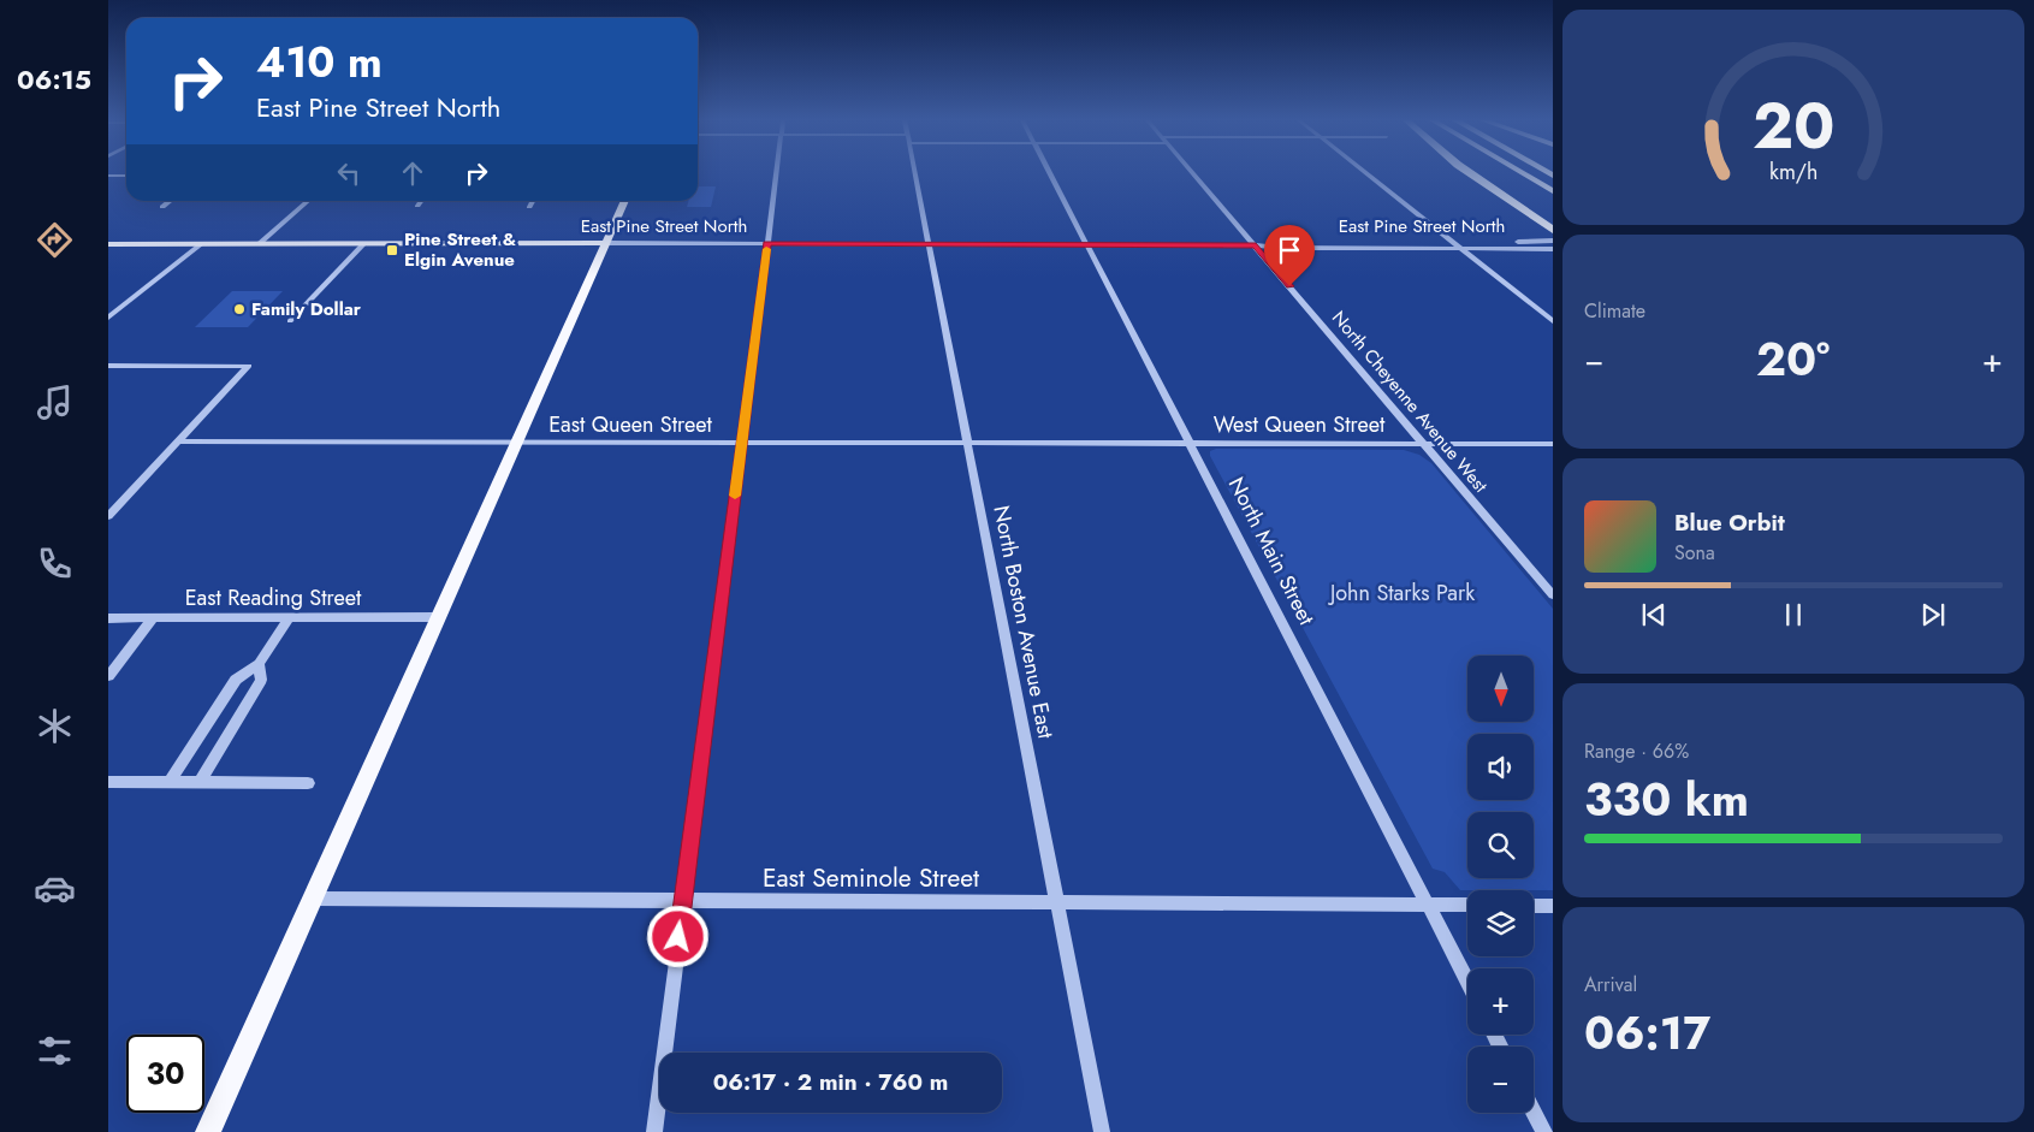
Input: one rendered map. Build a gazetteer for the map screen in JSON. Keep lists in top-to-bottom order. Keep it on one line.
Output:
{"streets":{"main road":["East Pine Street North"],"street":["North Cheyenne Avenue West","East Queen Street","West Queen Street","North Main Street","East Reading Street","North Boston Avenue East","East Seminole Street"]},"crossings":[["East Pine Street North","North Cheyenne Avenue West"],["East Pine Street North","North Main Street"],["East Pine Street North","North Boston Avenue East"],["North Cheyenne Avenue West","West Queen Street"],["East Queen Street","West Queen Street"],["East Queen Street","North Main Street"],["East Queen Street","North Boston Avenue East"],["West Queen Street","North Main Street"],["North Main Street","East Seminole Street"],["North Boston Avenue East","East Seminole Street"]],"parks":["John Starks Park"],"places":{"transit":["Pine Street & Elgin Avenue"],"other":["Family Dollar"]},"north":"bottom","page":{"tabs":"06:15","turn":["410 m","East Pine Street North"],"tile":["Climate",["Range · 66%","330 km"],["Arrival","06:17"]],"heat":["−","20°","+"],"song":["Blue Orbit","Sona"],"map_buttons":["+","−"],"limit":"30","trip":"06:17 · 2 min · 760 m","gauge":["20","km/h"]}}
